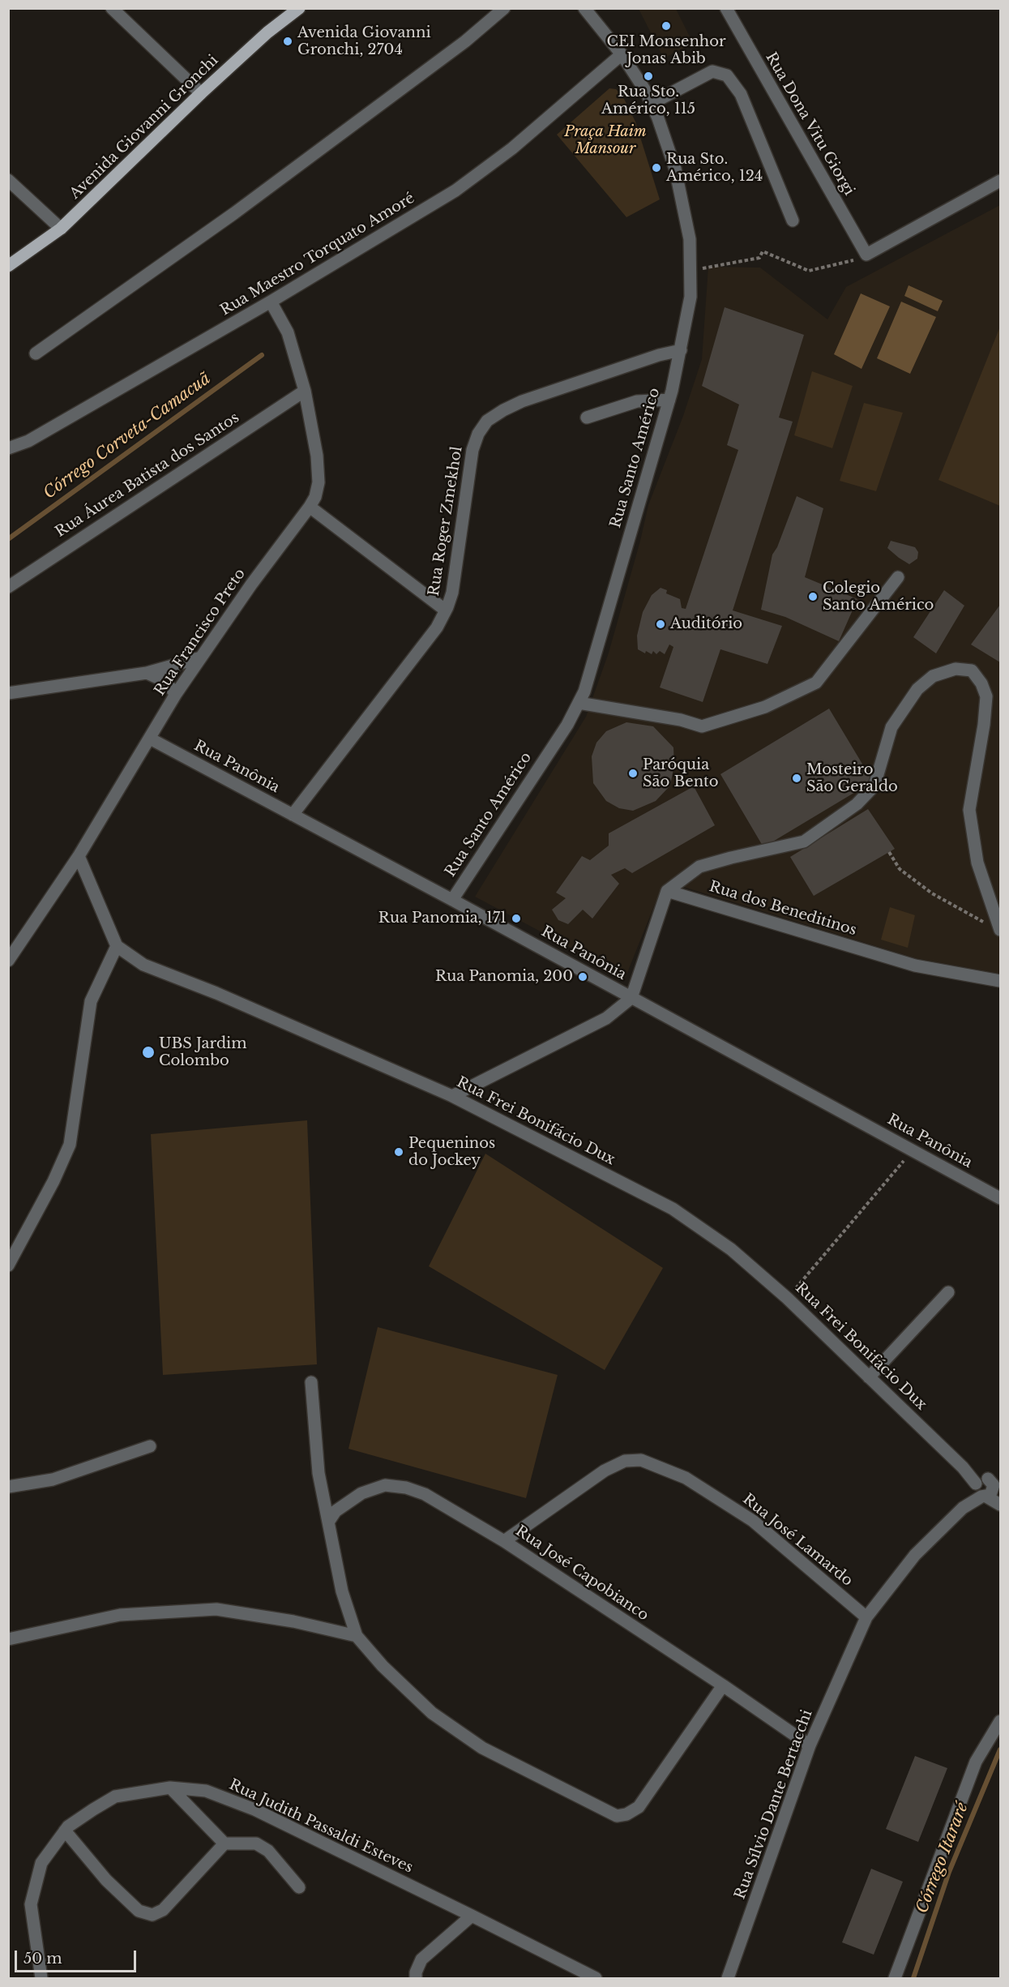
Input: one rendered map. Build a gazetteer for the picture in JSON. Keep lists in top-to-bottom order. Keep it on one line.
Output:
{"streets":{"main road":["Avenida Giovanni Gronchi"],"street":["Rua Dona Vitu Giorgi","Rua Maestro Torquato Amoré","Rua Santo Américo","Rua Áurea Batista dos Santos","Rua Roger Zmekhol","Rua Francisco Preto","Rua Panônia","Rua dos Beneditinos","Rua Frei Bonifácio Dux","Rua José Lamardo","Rua José Capobianco","Rua Sílvio Dante Bertacchi","Rua Judith Passaldi Esteves"]},"crossings":[["Rua Maestro Torquato Amoré","Rua Santo Américo"],["Rua Maestro Torquato Amoré","Rua Francisco Preto"],["Rua Santo Américo","Rua Roger Zmekhol"],["Rua Santo Américo","Rua Panônia"],["Rua Áurea Batista dos Santos","Rua Francisco Preto"],["Rua Roger Zmekhol","Rua Panônia"],["Rua Francisco Preto","Rua Panônia"],["Rua Frei Bonifácio Dux","Rua Sílvio Dante Bertacchi"],["Rua José Lamardo","Rua José Capobianco"],["Rua José Lamardo","Rua Sílvio Dante Bertacchi"],["Rua José Capobianco","Rua Sílvio Dante Bertacchi"]],"water":["Córrego Corveta-Camacuã","Córrego Itararé"],"parks":["Praça Haim Mansour"],"places":["CEI Monsenhor Jonas Abib","Avenida Giovanni Gronchi, 2704","Rua Sto. Américo, 115","Rua Sto. Américo, 124","Colegio Santo Américo","Auditório","Paróquia São Bento","Mosteiro São Geraldo","Rua Panomia, 171","Rua Panomia, 200","UBS Jardim Colombo","Pequeninos do Jockey"],"scale_bar":"50 m"}
